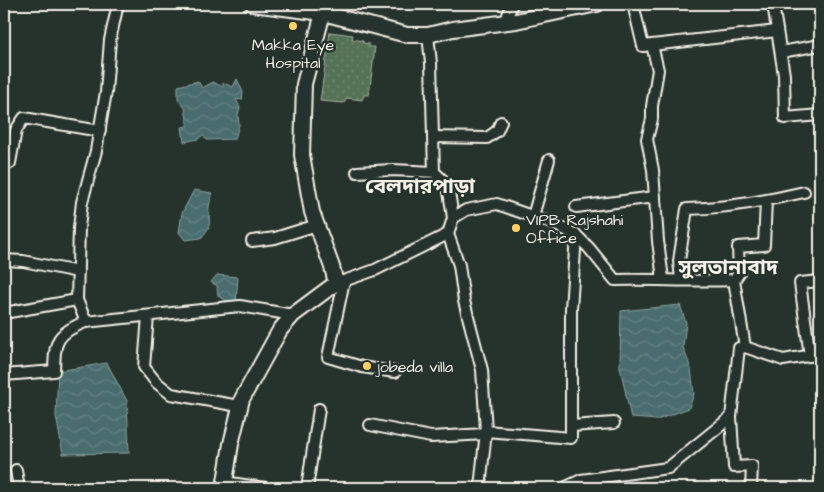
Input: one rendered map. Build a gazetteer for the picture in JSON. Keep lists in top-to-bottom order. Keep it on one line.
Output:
{"districts":["বেলদারপাড়া","সুলতানাবাদ"],"places":["Makka Eye Hospital","VIPB Rajshahi Office","jobeda villa"]}
